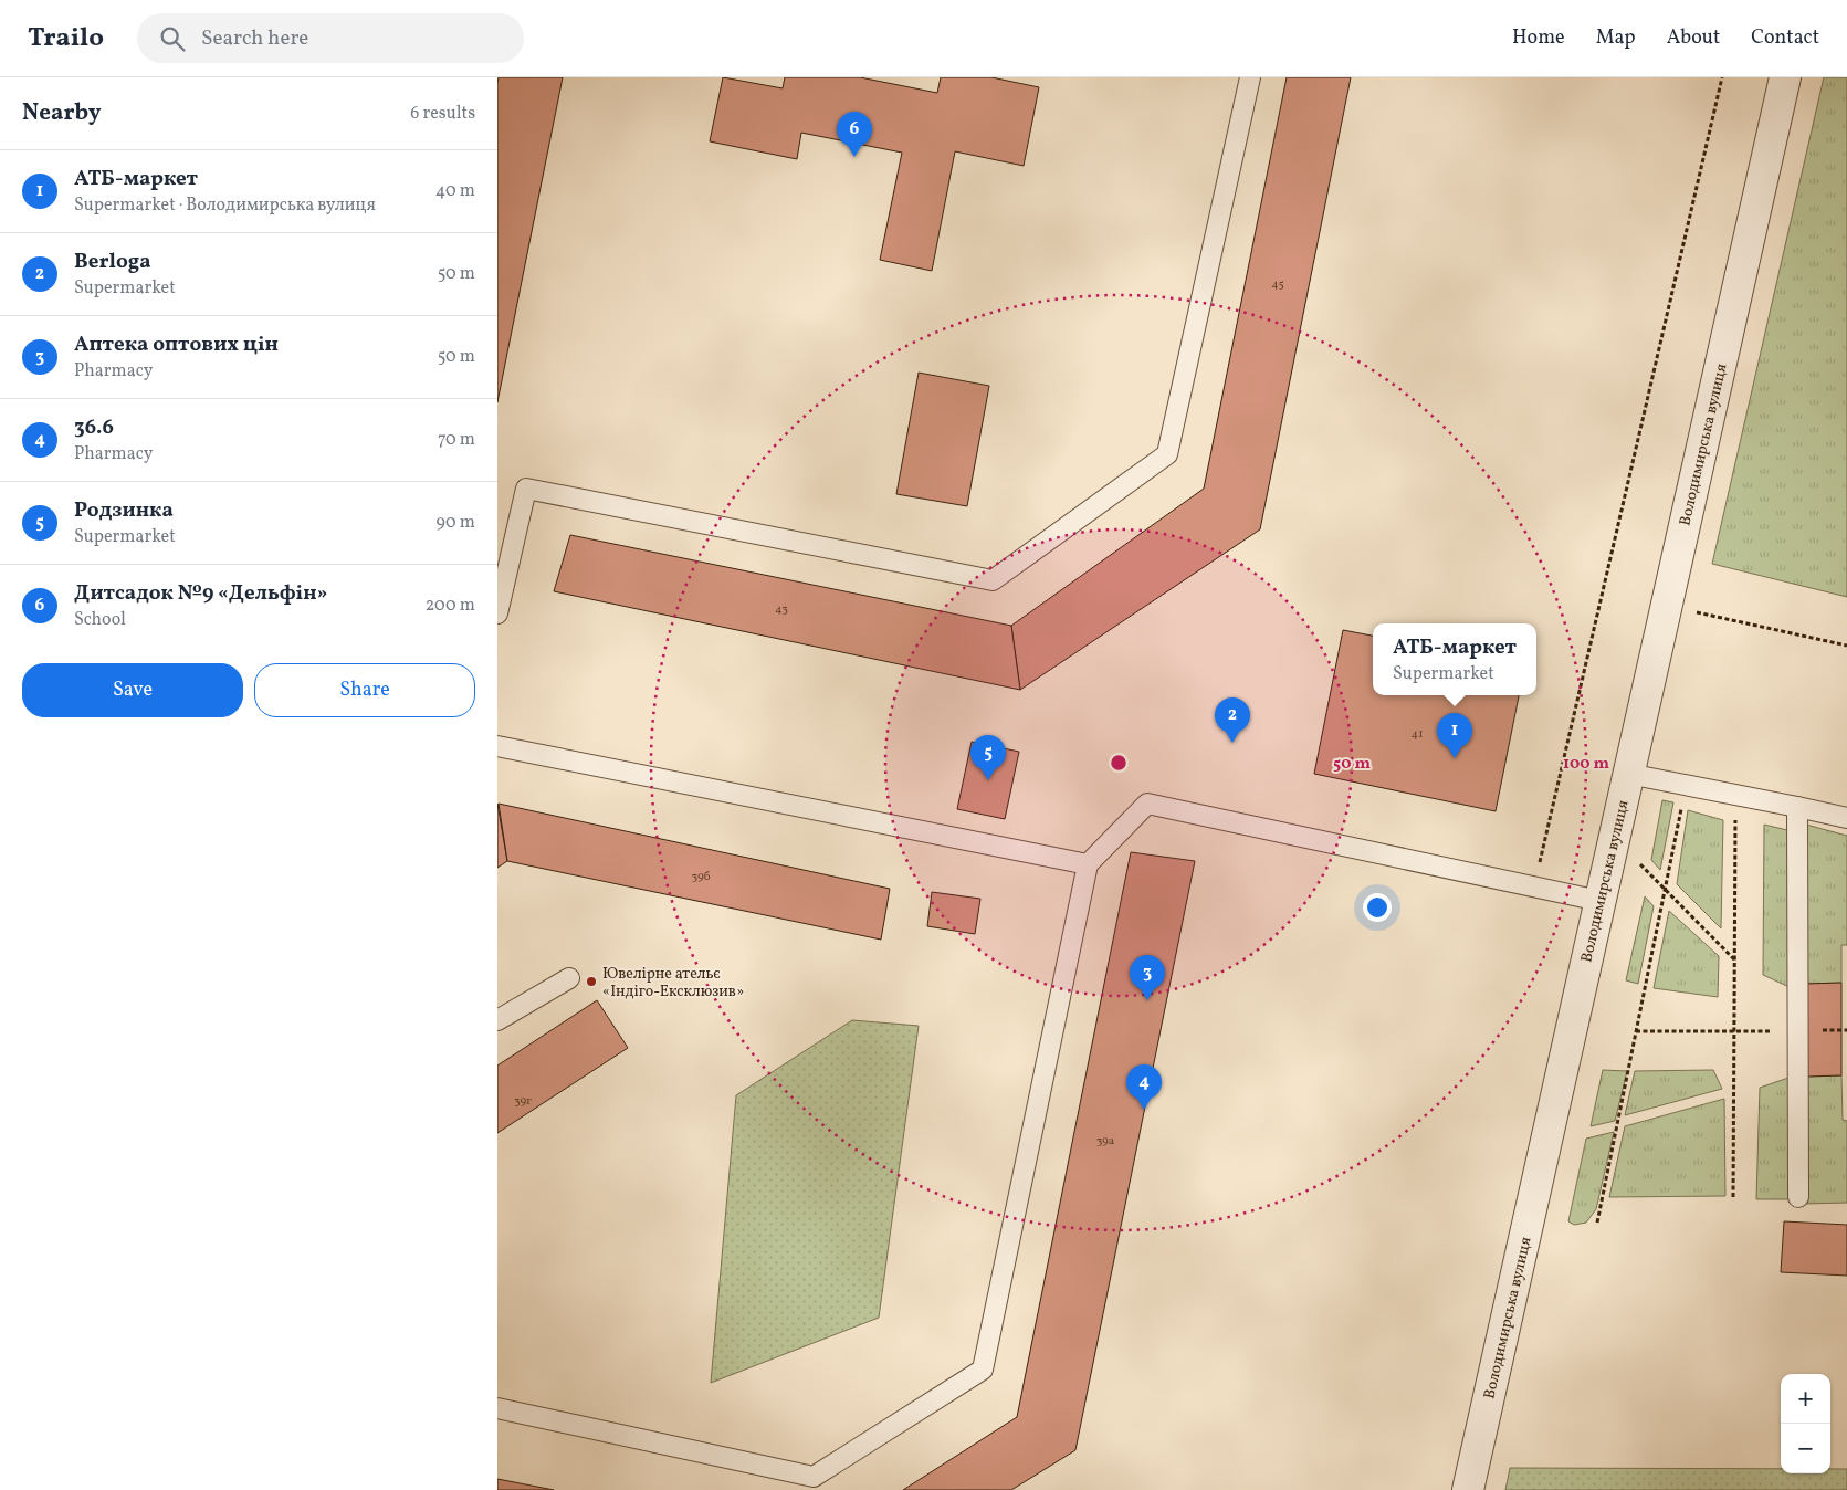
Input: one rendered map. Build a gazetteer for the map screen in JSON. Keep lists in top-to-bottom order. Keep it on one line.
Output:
{"streets":{"street":["Володимирська вулиця"]},"places":["Ювелірне ательє «Індіго-Ексклюзив»"],"house_numbers":["45","43","41","39б","39г","39а"],"page":{"header":"Trailo","search":"Search here","nav":["Home","Map","About","Contact"],"heading":["Nearby","6 results"],"pins":["6","2","1","5","3","4"],"list":[{"mark":"1","name":"АТБ-маркет","note":"Supermarket · Володимирська вулиця","value":"40 m"},{"mark":"2","name":"Berloga","note":"Supermarket","value":"50 m"},{"mark":"3","name":"Аптека оптових цін","note":"Pharmacy","value":"50 m"},{"mark":"4","name":"36.6","note":"Pharmacy","value":"70 m"},{"mark":"5","name":"Родзинка","note":"Supermarket","value":"90 m"},{"mark":"6","name":"Дитсадок №9 «Дельфiн»","note":"School","value":"200 m"}],"popup":["АТБ-маркет","Supermarket"],"buttons":["Save","Share"],"map_buttons":["+","−"]},"rings":["50 m","100 m"]}
